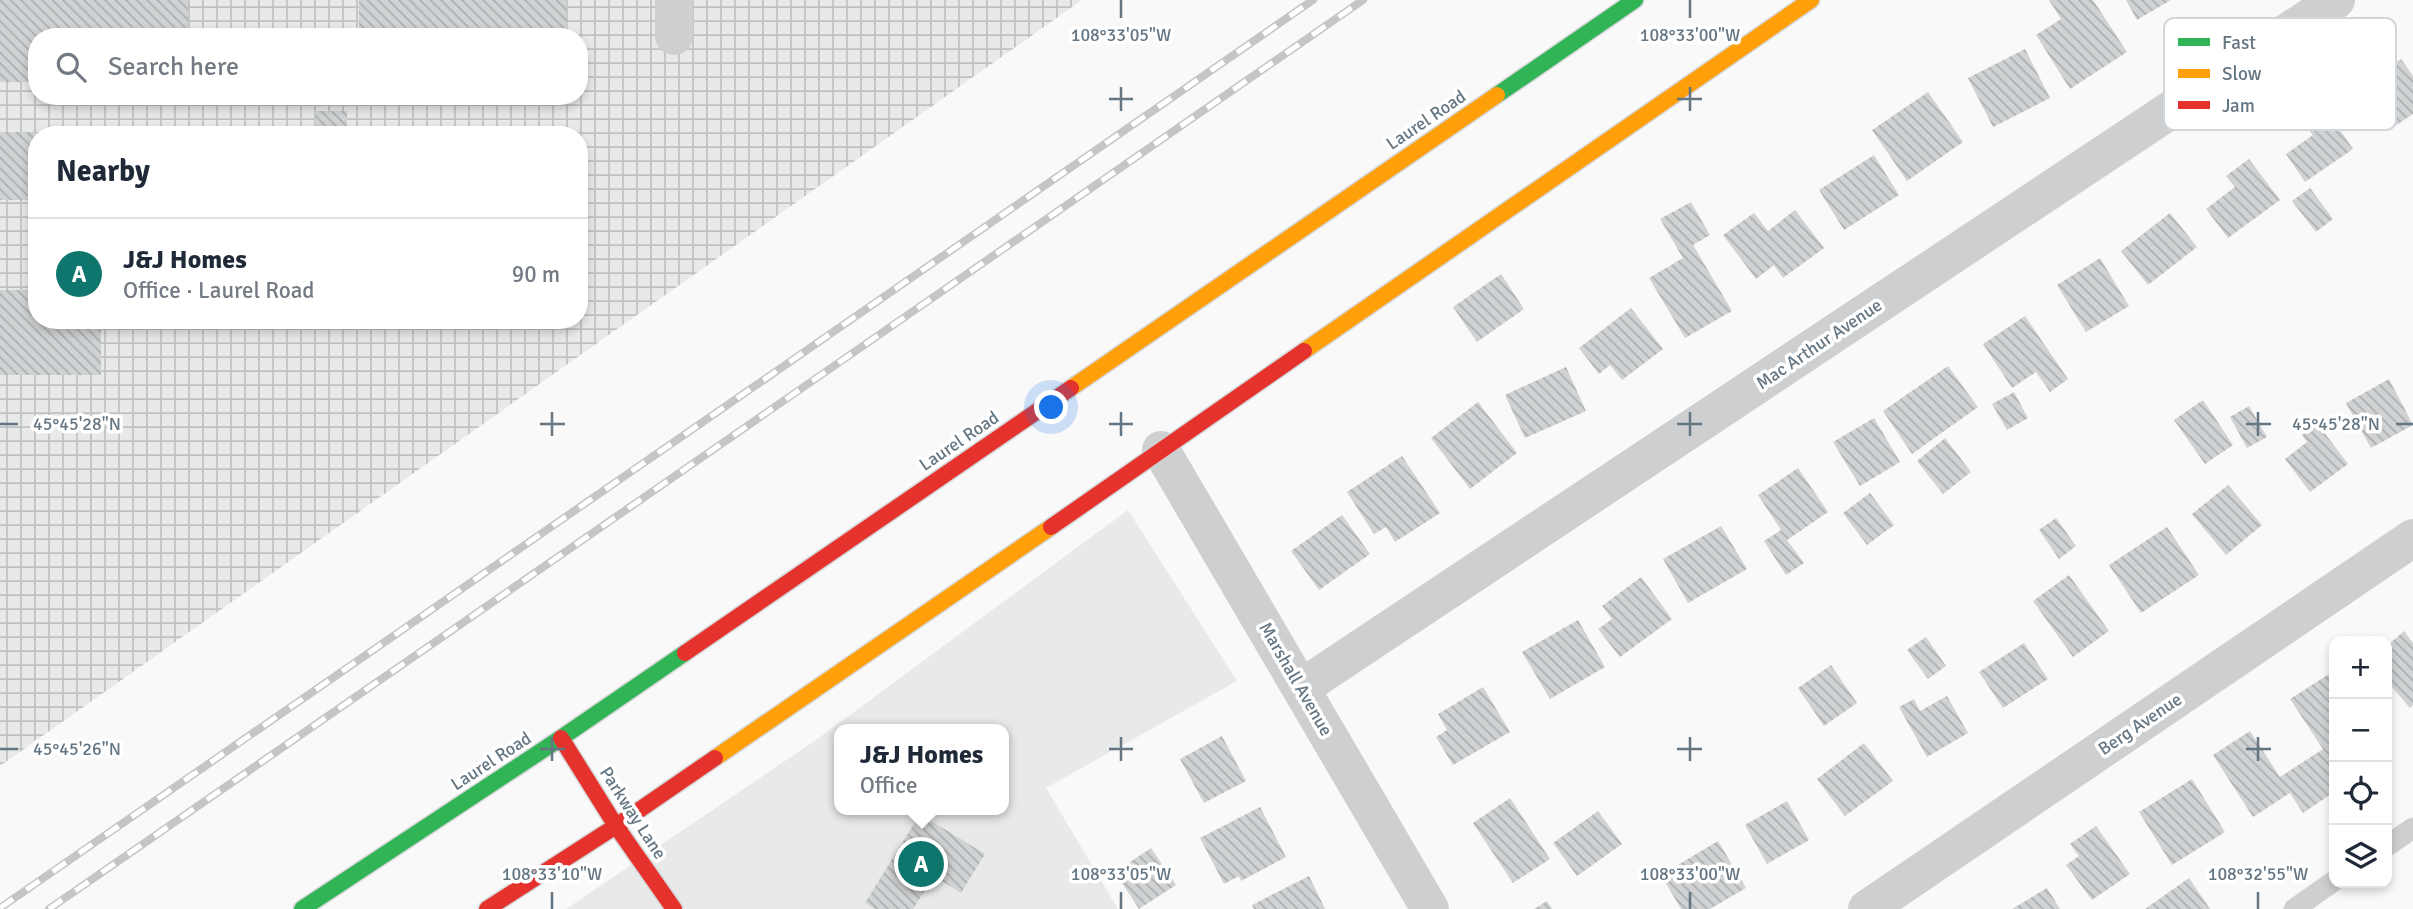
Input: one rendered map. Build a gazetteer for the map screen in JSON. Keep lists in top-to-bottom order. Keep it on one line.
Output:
{"streets":{"main road":["Laurel Road","Parkway Lane"],"street":["Mac Arthur Avenue","Marshall Avenue","Berg Avenue"]},"crossings":[["Laurel Road","Parkway Lane"],["Mac Arthur Avenue","Marshall Avenue"]],"legend":["Fast","Slow","Jam"],"page":{"search":"Search here","heading":"Nearby","list":[{"mark":"A","name":"J&J Homes","note":"Office · Laurel Road","value":"90 m"}],"map_buttons":["+","−"],"popup":["J&J Homes","Office"],"pins":"A"},"coordinates":["108°33'05\"W","108°33'00\"W","45°45'28\"N","45°45'26\"N","108°33'10\"W","108°32'55\"W"]}
